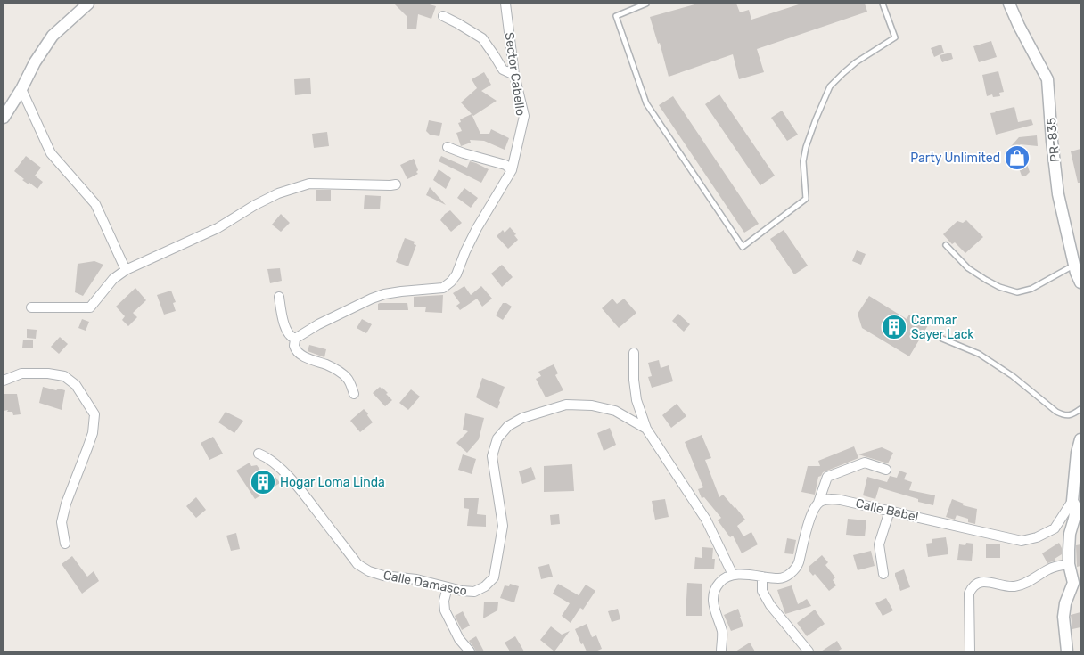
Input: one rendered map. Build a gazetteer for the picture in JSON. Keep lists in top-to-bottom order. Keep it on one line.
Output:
{"streets":{"street":["Sector Cabello","PR-835","Calle Babel","Calle Damasco"]},"places":{"shop":["Party Unlimited"],"building":["Canmar Sayer Lack","Hogar Loma Linda"]}}
